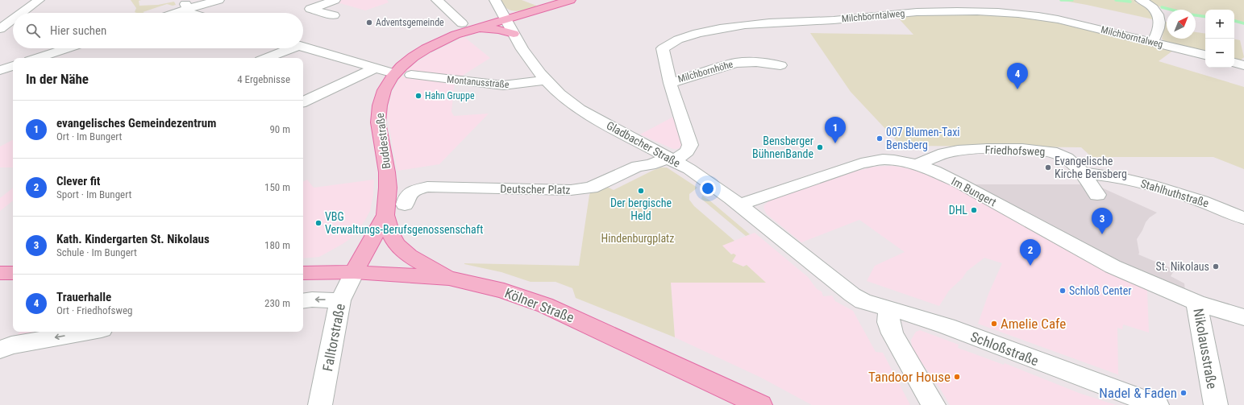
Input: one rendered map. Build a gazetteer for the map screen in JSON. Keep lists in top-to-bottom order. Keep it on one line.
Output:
{"streets":{"main road":["Buddestraße","Kölner Straße"],"street":["Milchborntalweg","Milchbornhöhe","Montanusstraße","Gladbacher Straße","Friedhofsweg","Deutscher Platz","Im Bungert","Stahlhuthstraße","Falltorstraße","Schloßstraße","Nikolausstraße"]},"crossings":[["Milchborntalweg","Milchbornhöhe"],["Milchborntalweg","Gladbacher Straße"],["Milchborntalweg","Deutscher Platz"],["Montanusstraße","Gladbacher Straße"],["Buddestraße","Gladbacher Straße"],["Buddestraße","Kölner Straße"],["Buddestraße","Falltorstraße"],["Gladbacher Straße","Deutscher Platz"],["Gladbacher Straße","Im Bungert"],["Gladbacher Straße","Schloßstraße"],["Friedhofsweg","Im Bungert"],["Friedhofsweg","Stahlhuthstraße"],["Im Bungert","Nikolausstraße"],["Kölner Straße","Falltorstraße"]],"parks":["Hindenburgplatz"],"places":["Adventsgemeinde","Hahn Gruppe","007 Blumen-Taxi Bensberg","Bensberger BühnenBande","Evangelische Kirche Bensberg","Der bergische Held","DHL","VBG Verwaltungs-Berufsgenossenschaft","St. Nikolaus","Schloß Center","Amelie Cafe","Tandoor House","Nadel & Faden"],"north":"top right","page":{"map_buttons":["+","−"],"search":"Hier suchen","heading":["In der Nähe","4 Ergebnisse"],"pins":["4","1","3","2"],"list":[{"mark":"1","name":"evangelisches Gemeindezentrum","note":"Ort · Im Bungert","value":"90 m"},{"mark":"2","name":"Clever fit","note":"Sport · Im Bungert","value":"150 m"},{"mark":"3","name":"Kath. Kindergarten St. Nikolaus","note":"Schule · Im Bungert","value":"180 m"},{"mark":"4","name":"Trauerhalle","note":"Ort · Friedhofsweg","value":"230 m"}]}}
